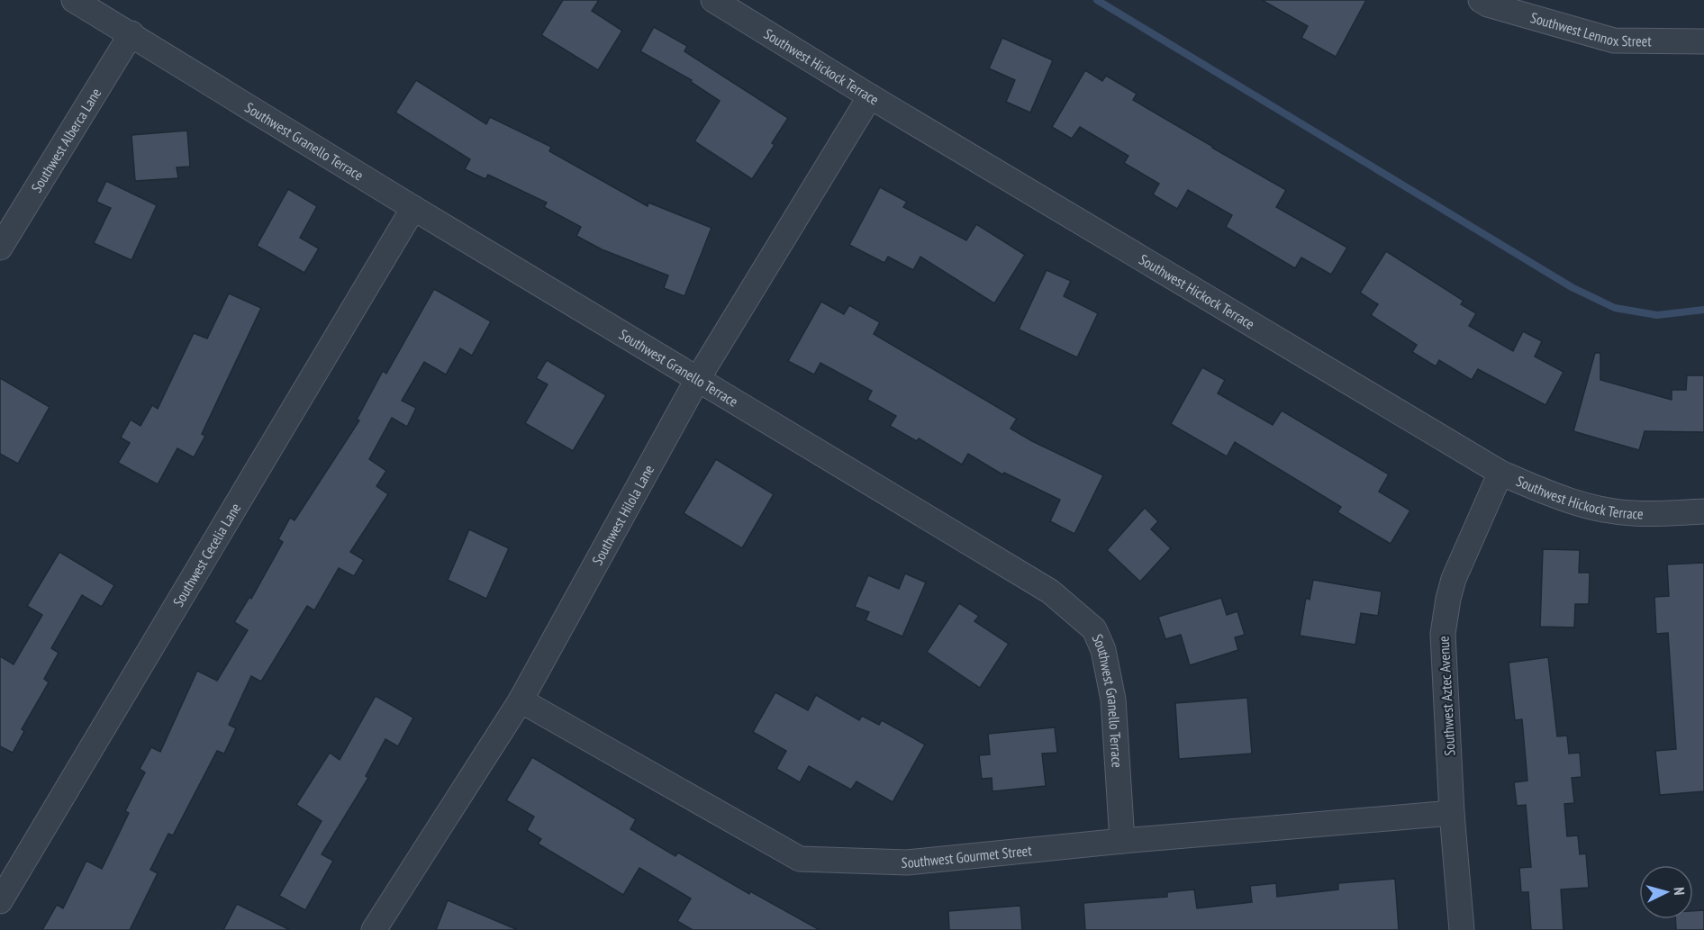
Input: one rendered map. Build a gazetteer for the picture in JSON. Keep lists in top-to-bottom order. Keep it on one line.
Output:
{"streets":{"street":["Southwest Lennox Street","Southwest Hickock Terrace","Southwest Alberca Lane","Southwest Granello Terrace","Southwest Hilola Lane","Southwest Cecelia Lane","Southwest Aztec Avenue","Southwest Gourmet Street"]},"crossings":[["Southwest Hickock Terrace","Southwest Hilola Lane"],["Southwest Hickock Terrace","Southwest Aztec Avenue"],["Southwest Alberca Lane","Southwest Granello Terrace"],["Southwest Granello Terrace","Southwest Hilola Lane"],["Southwest Granello Terrace","Southwest Cecelia Lane"],["Southwest Granello Terrace","Southwest Gourmet Street"],["Southwest Hilola Lane","Southwest Gourmet Street"],["Southwest Aztec Avenue","Southwest Gourmet Street"]],"north":"right"}
